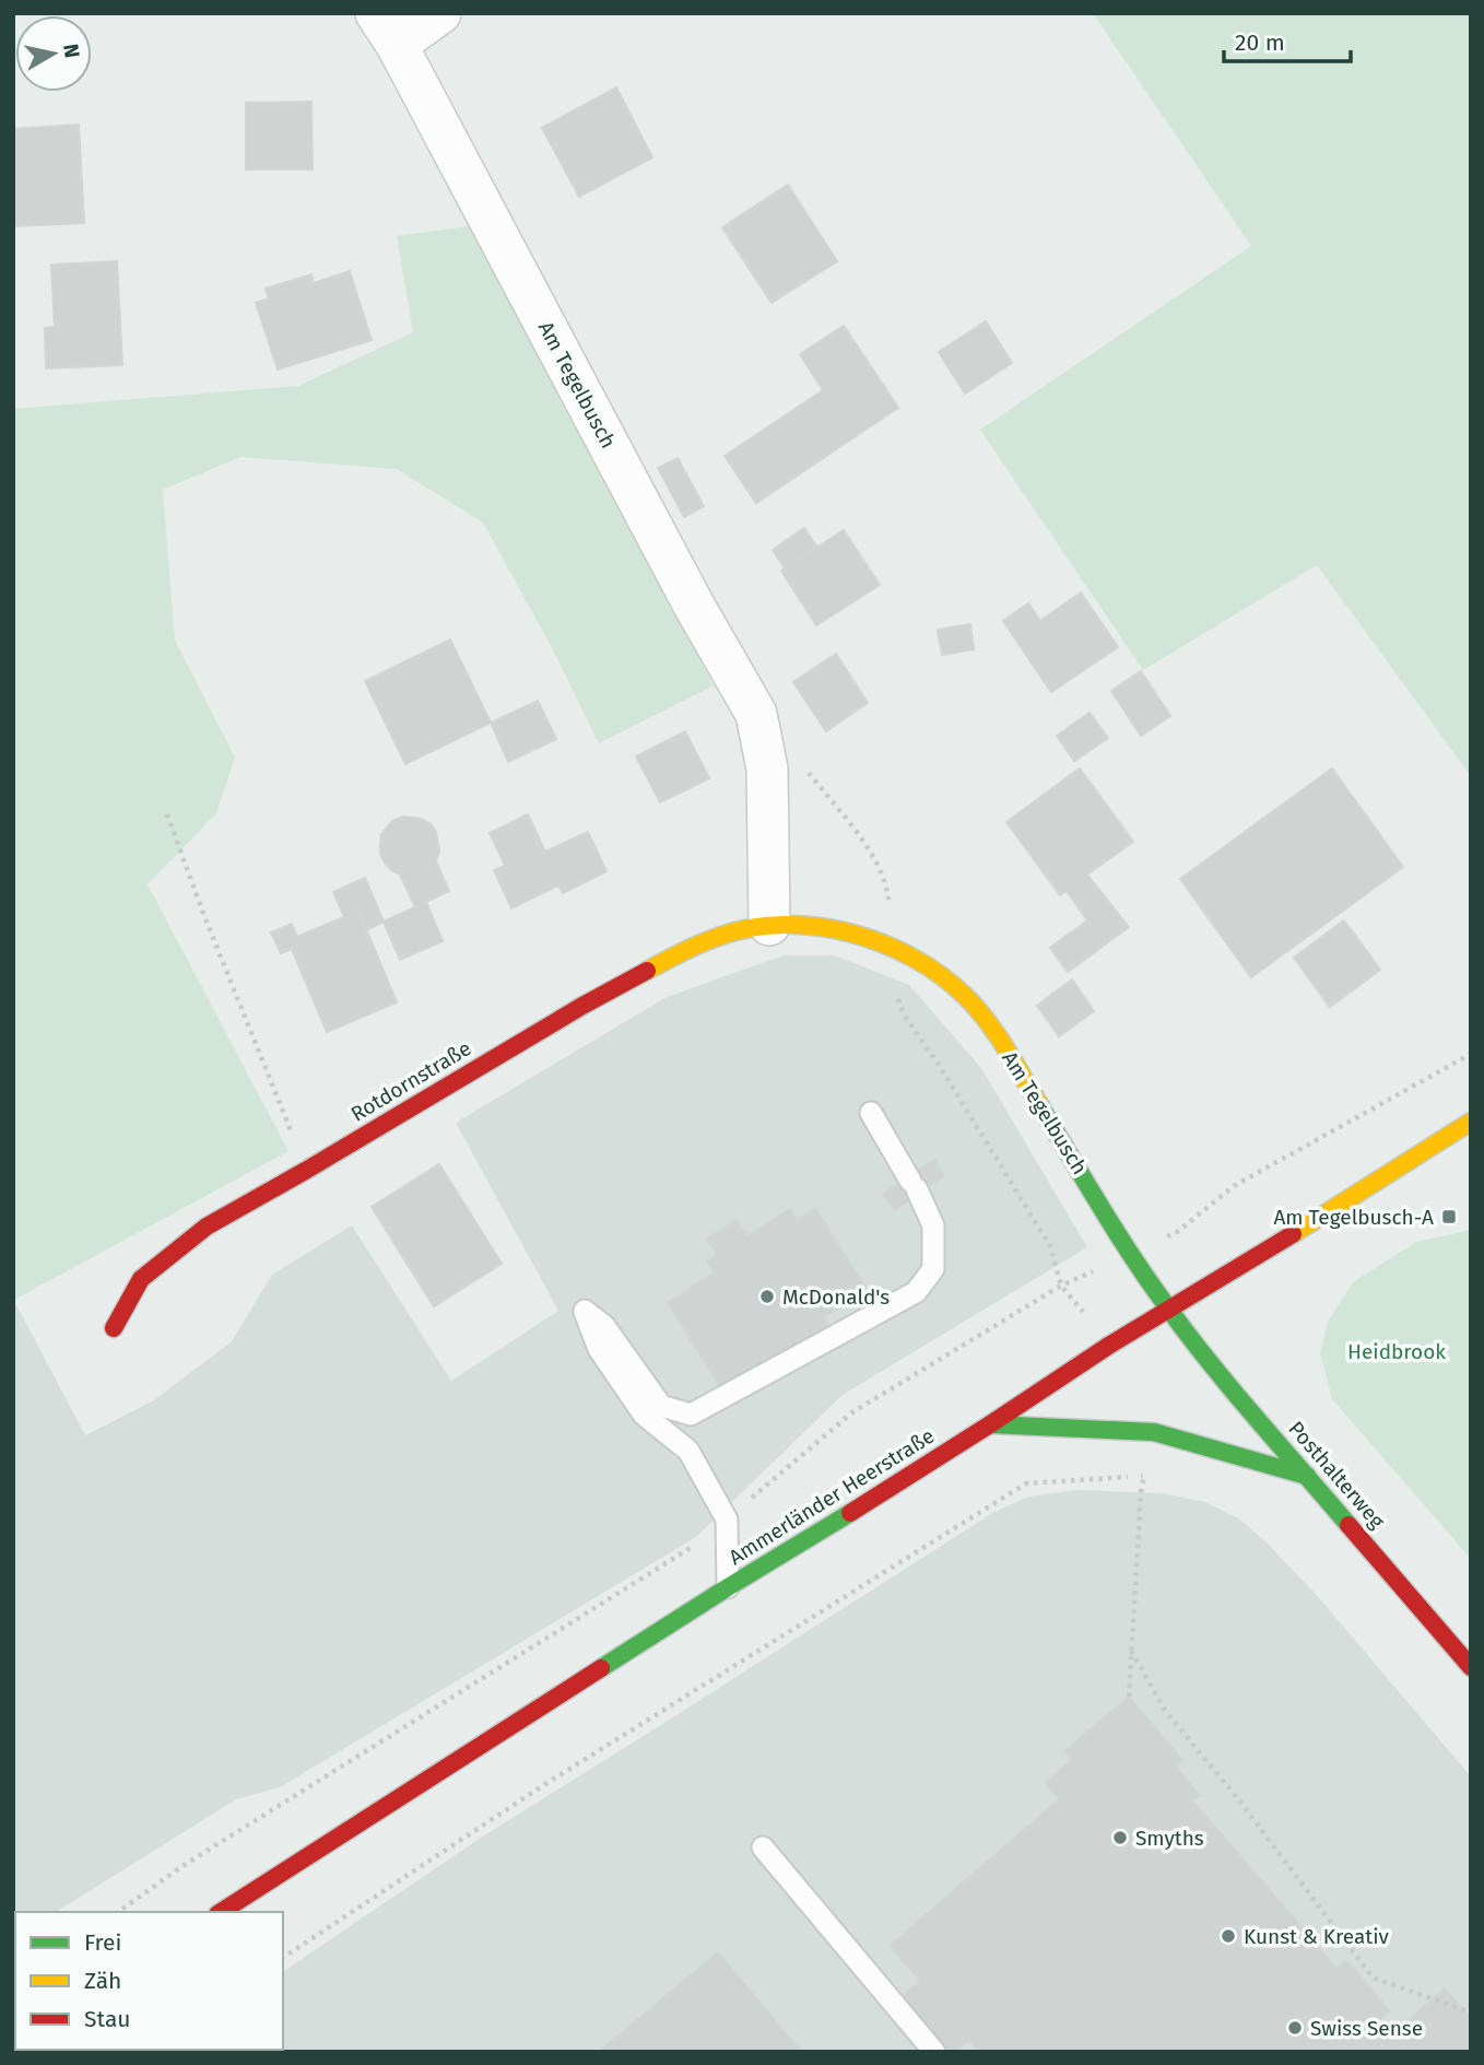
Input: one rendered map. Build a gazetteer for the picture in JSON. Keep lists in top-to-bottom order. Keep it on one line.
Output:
{"streets":{"main road":["Am Tegelbusch","Rotdornstraße","Posthalterweg","Ammerländer Heerstraße"]},"crossings":[["Am Tegelbusch","Rotdornstraße"],["Am Tegelbusch","Posthalterweg"],["Am Tegelbusch","Ammerländer Heerstraße"],["Posthalterweg","Ammerländer Heerstraße"]],"parks":["Heidbrook"],"places":{"transit":["Am Tegelbusch-A"],"other":["McDonald's","Smyths","Kunst & Kreativ","Swiss Sense"]},"legend":["Frei","Zäh","Stau"],"scale_bar":"20 m","north":"right"}
